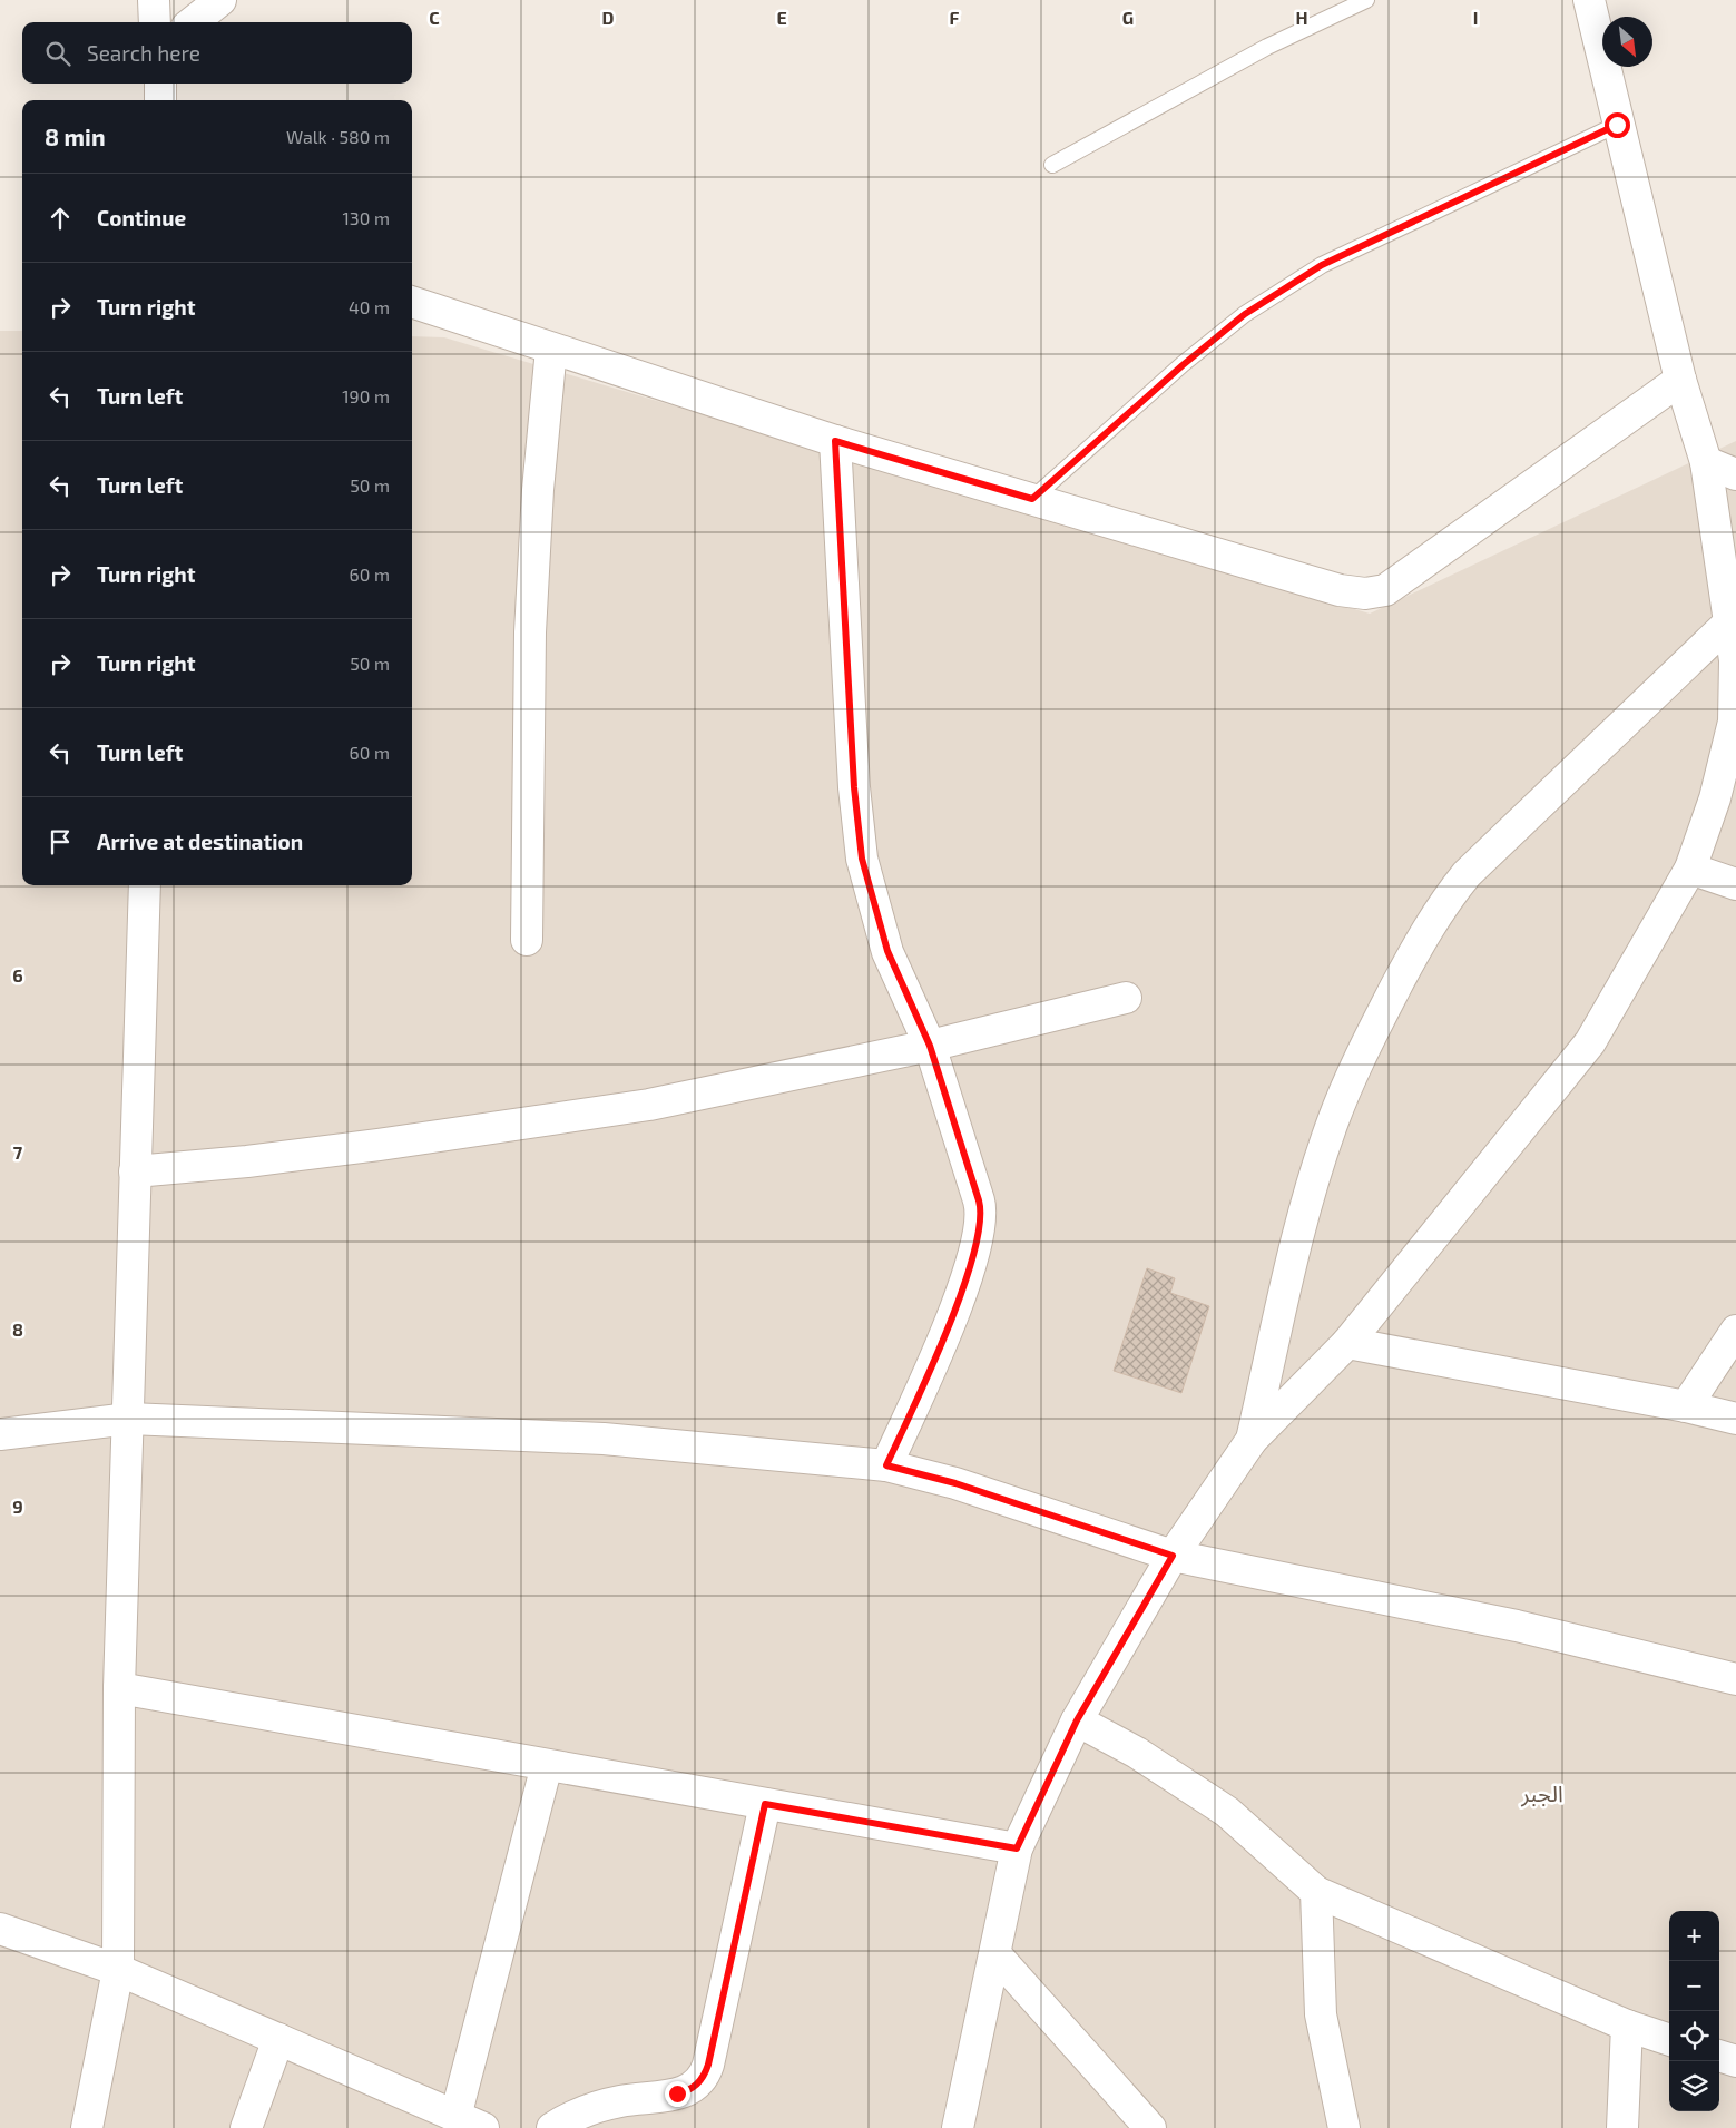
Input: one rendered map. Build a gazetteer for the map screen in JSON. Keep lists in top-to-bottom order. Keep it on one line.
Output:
{"districts":["الجبر"],"north":"bottom right","page":{"search":"Search here","heading":["8 min","Walk · 580 m"],"list":[["Continue","130 m"],["Turn right","40 m"],["Turn left","190 m"],["Turn left","50 m"],["Turn right","60 m"],["Turn right","50 m"],["Turn left","60 m"],"Arrive at destination"],"map_buttons":["+","−"]},"grid":{"columns":["C","D","E","F","G","H","I"],"rows":["6","7","8","9"]}}
